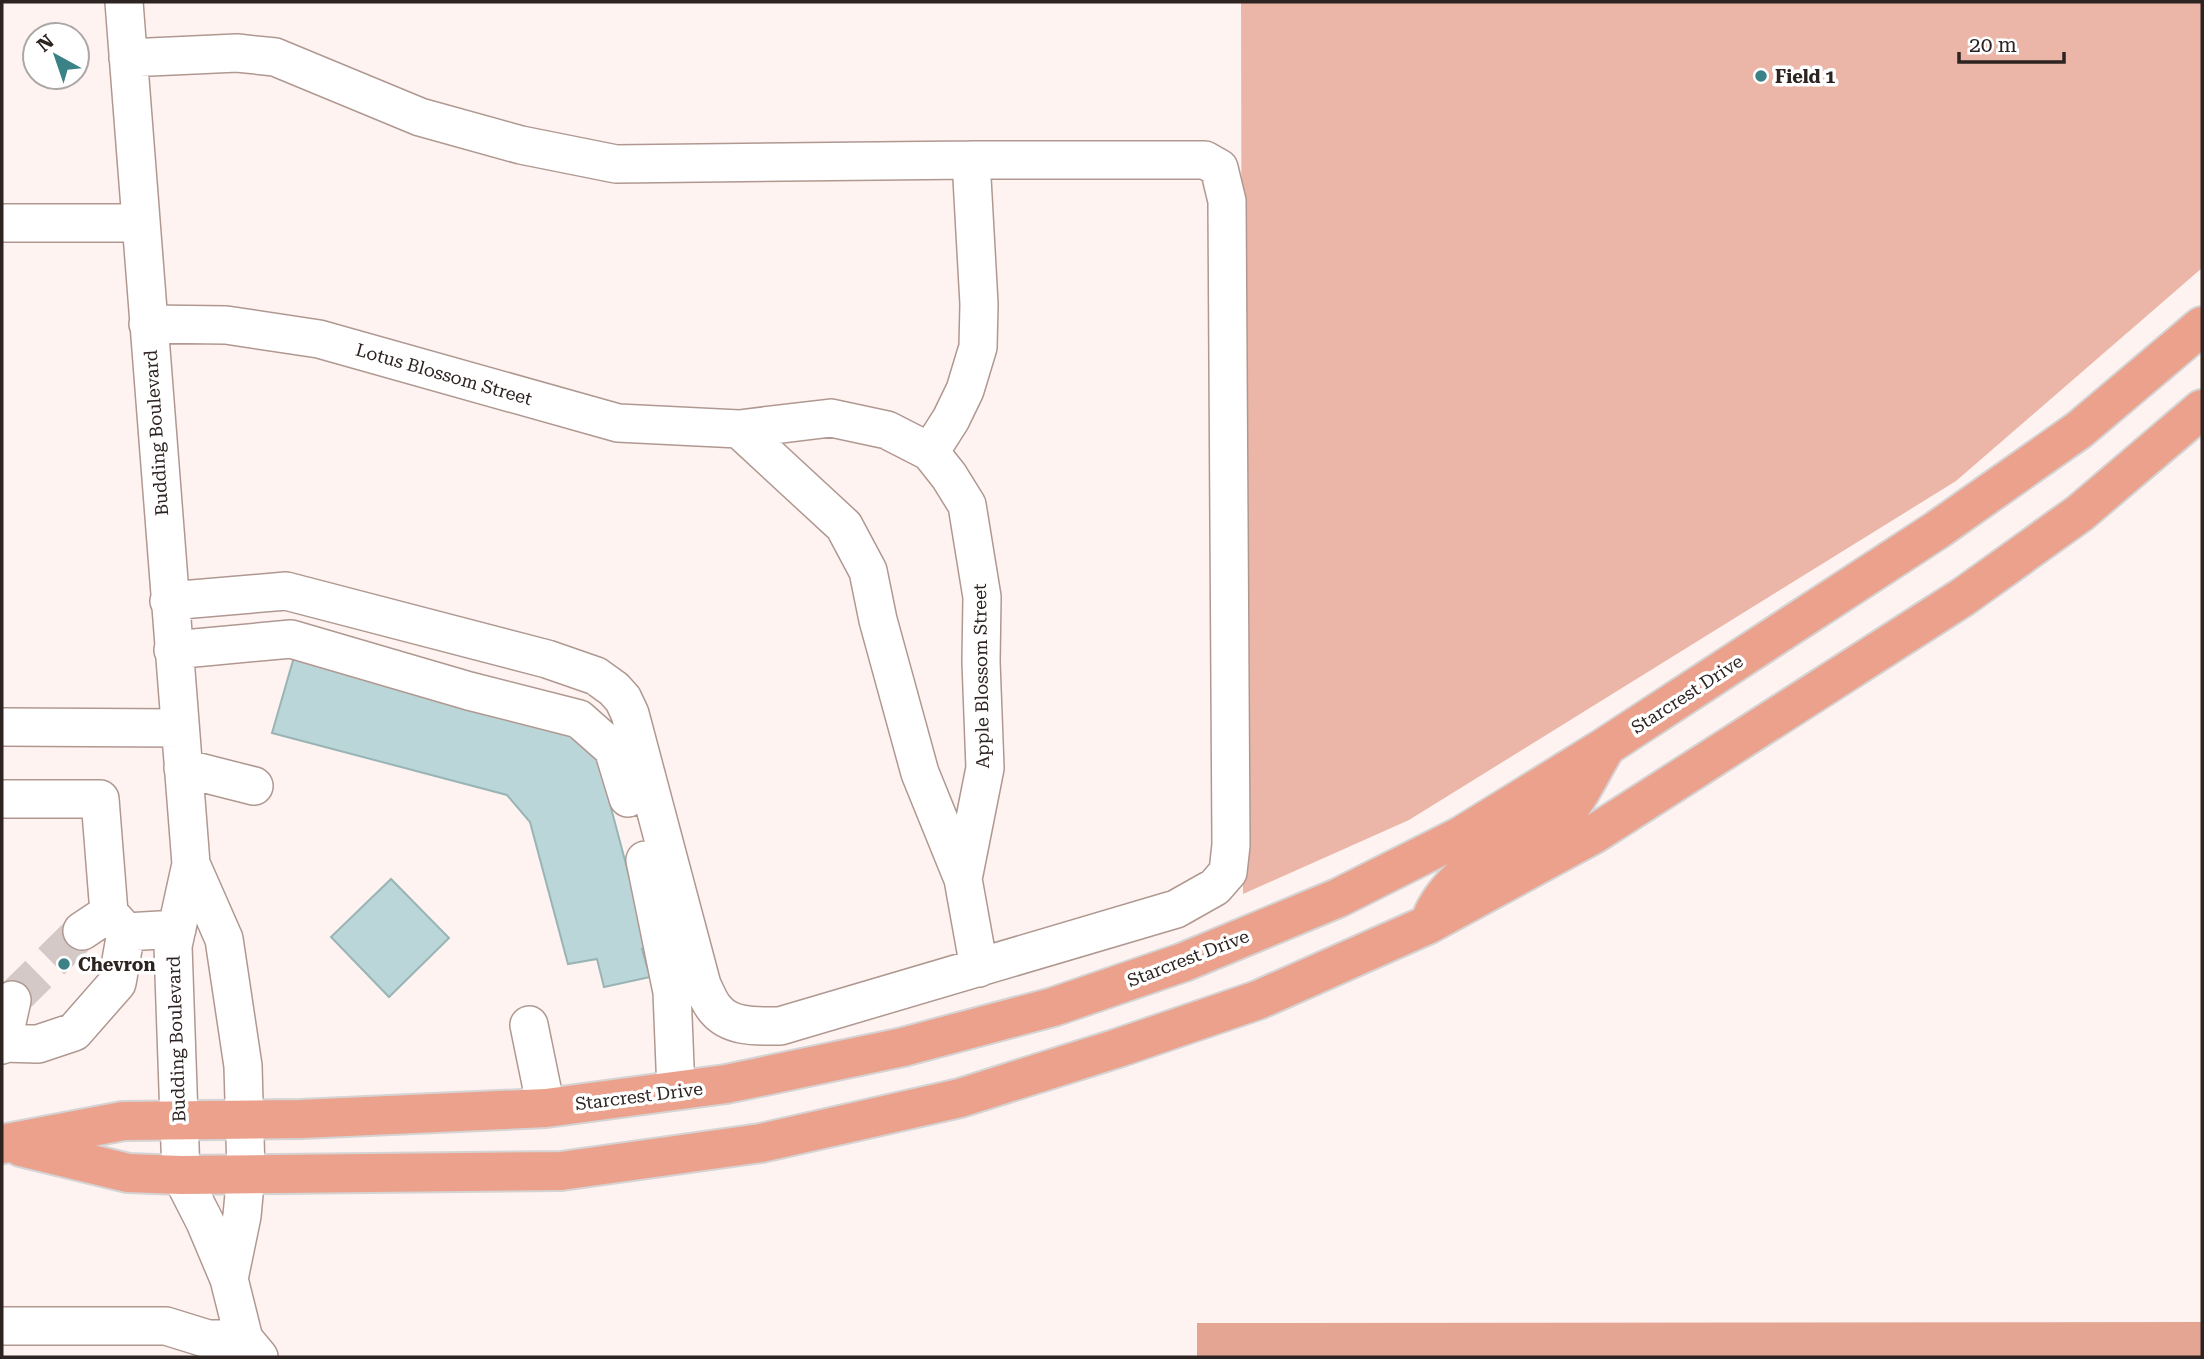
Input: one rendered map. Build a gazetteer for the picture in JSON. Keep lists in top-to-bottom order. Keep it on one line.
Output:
{"streets":{"main road":["Starcrest Drive"],"street":["Lotus Blossom Street","Budding Boulevard","Apple Blossom Street"]},"crossings":[["Lotus Blossom Street","Budding Boulevard"],["Lotus Blossom Street","Apple Blossom Street"],["Budding Boulevard","Starcrest Drive"]],"places":["Field 1","Chevron"],"scale_bar":"20 m","north":"top left"}
